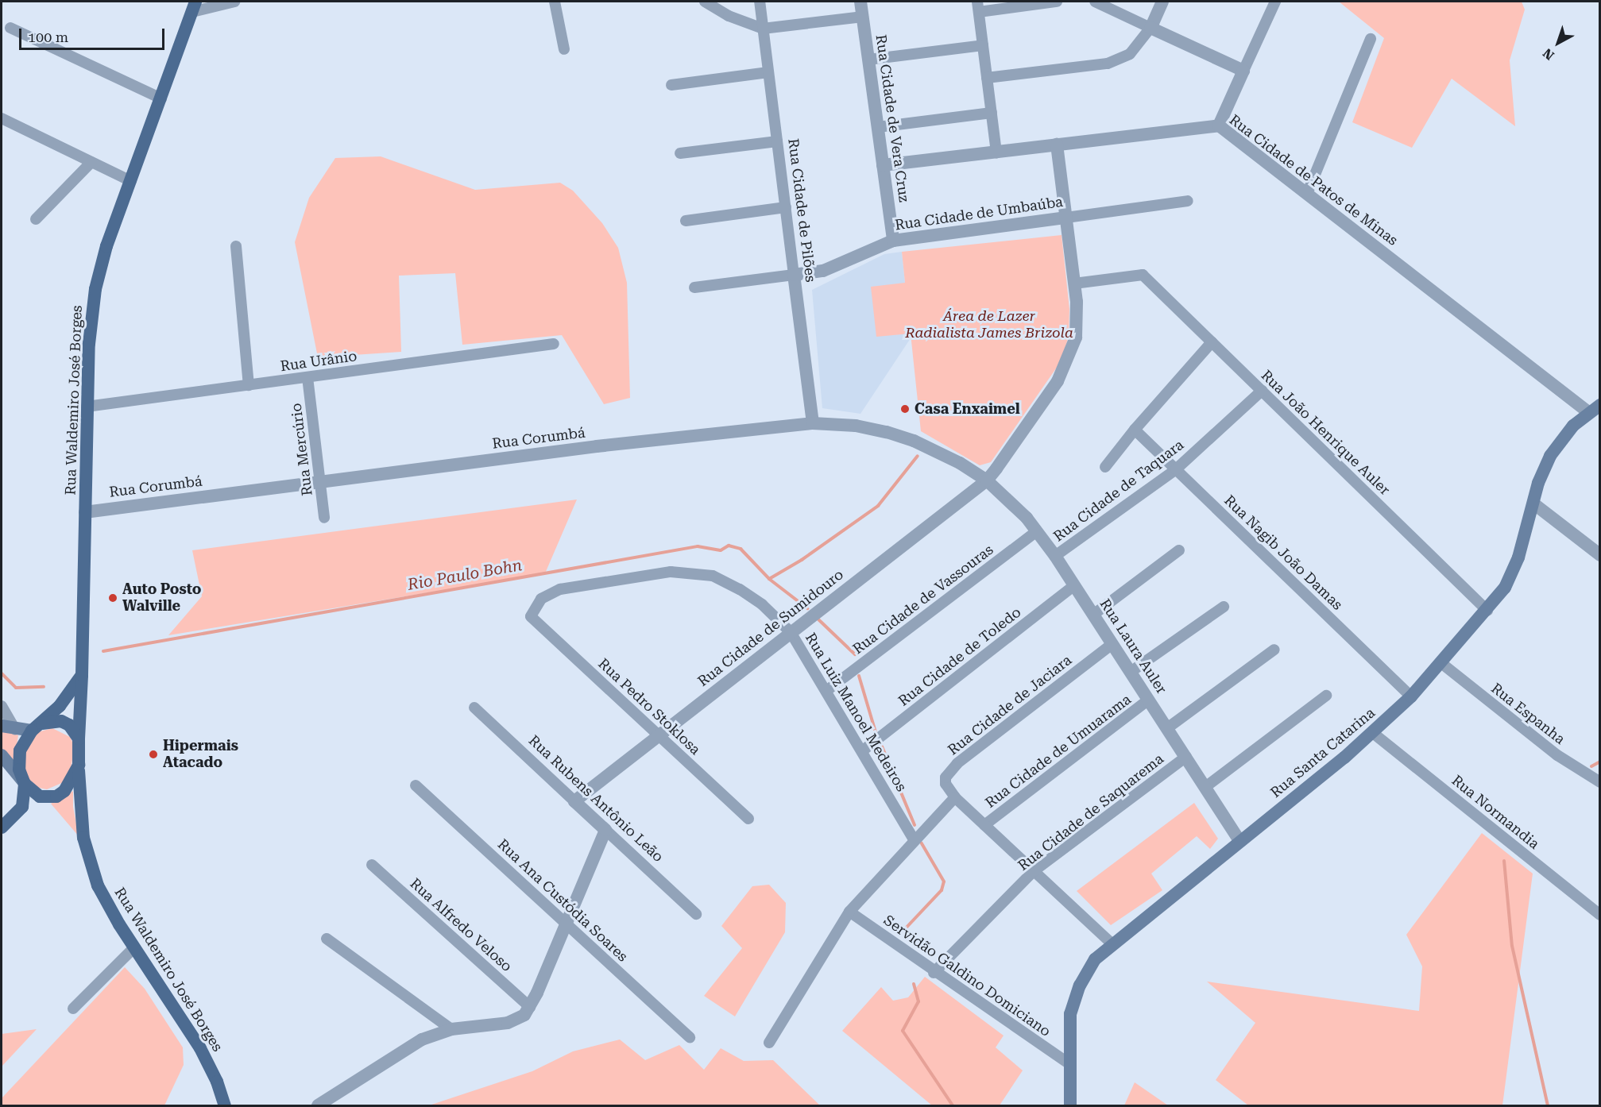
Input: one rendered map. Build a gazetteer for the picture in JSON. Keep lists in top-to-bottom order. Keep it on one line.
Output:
{"streets":{"main road":["Rua Waldemiro José Borges","Rua Santa Catarina"],"street":["Rua Cidade de Vera Cruz","Rua Cidade de Patos de Minas","Rua Cidade de Pilões","Rua Cidade de Umbaúba","Rua Urânio","Rua João Henrique Auler","Rua Corumbá","Rua Mercúrio","Rua Cidade de Taquara","Rua Nagib João Damas","Rua Cidade de Vassouras","Rua Cidade de Sumidouro","Rua Laura Auler","Rua Cidade de Toledo","Rua Cidade de Jaciara","Rua Pedro Stoklosa","Rua Luiz Manoel Medeiros","Rua Espanha","Rua Cidade de Umuarama","Rua Rubens Antônio Leão","Rua Cidade de Saquarema","Rua Normandia","Rua Ana Custódia Soares","Rua Alfredo Veloso","Servidão Galdino Domiciano"]},"crossings":[["Rua Cidade de Vera Cruz","Rua Cidade de Patos de Minas"],["Rua Cidade de Vera Cruz","Rua Cidade de Umbaúba"],["Rua Cidade de Patos de Minas","Rua Cidade de Sumidouro"],["Rua Cidade de Patos de Minas","Rua Santa Catarina"],["Rua Cidade de Pilões","Rua Cidade de Umbaúba"],["Rua Cidade de Pilões","Rua Corumbá"],["Rua Cidade de Umbaúba","Rua Cidade de Sumidouro"],["Rua Urânio","Rua Waldemiro José Borges"],["Rua Urânio","Rua Mercúrio"],["Rua Waldemiro José Borges","Rua Corumbá"],["Rua João Henrique Auler","Rua Cidade de Taquara"],["Rua João Henrique Auler","Rua Cidade de Sumidouro"],["Rua João Henrique Auler","Rua Santa Catarina"],["Rua Corumbá","Rua Mercúrio"],["Rua Corumbá","Rua Cidade de Sumidouro"],["Rua Corumbá","Rua Laura Auler"],["Rua Cidade de Taquara","Rua Nagib João Damas"],["Rua Cidade de Taquara","Rua Laura Auler"],["Rua Nagib João Damas","Rua Santa Catarina"],["Rua Cidade de Vassouras","Rua Laura Auler"],["Rua Cidade de Vassouras","Rua Luiz Manoel Medeiros"],["Rua Cidade de Sumidouro","Rua Laura Auler"],["Rua Cidade de Sumidouro","Rua Pedro Stoklosa"],["Rua Cidade de Sumidouro","Rua Luiz Manoel Medeiros"],["Rua Cidade de Sumidouro","Rua Rubens Antônio Leão"],["Rua Laura Auler","Rua Cidade de Toledo"],["Rua Laura Auler","Rua Cidade de Jaciara"],["Rua Laura Auler","Rua Cidade de Umuarama"],["Rua Laura Auler","Rua Santa Catarina"],["Rua Laura Auler","Rua Cidade de Saquarema"],["Rua Cidade de Toledo","Rua Luiz Manoel Medeiros"],["Rua Pedro Stoklosa","Rua Luiz Manoel Medeiros"],["Rua Espanha","Rua Santa Catarina"],["Rua Santa Catarina","Rua Normandia"],["Rua Santa Catarina","Servidão Galdino Domiciano"],["Rua Cidade de Saquarema","Servidão Galdino Domiciano"]],"water":["Rio Paulo Bohn"],"parks":["Área de Lazer Radialista James Brizola"],"places":["Casa Enxaimel","Auto Posto Walville","Hipermais Atacado"],"scale_bar":"100 m","north":"bottom left"}
